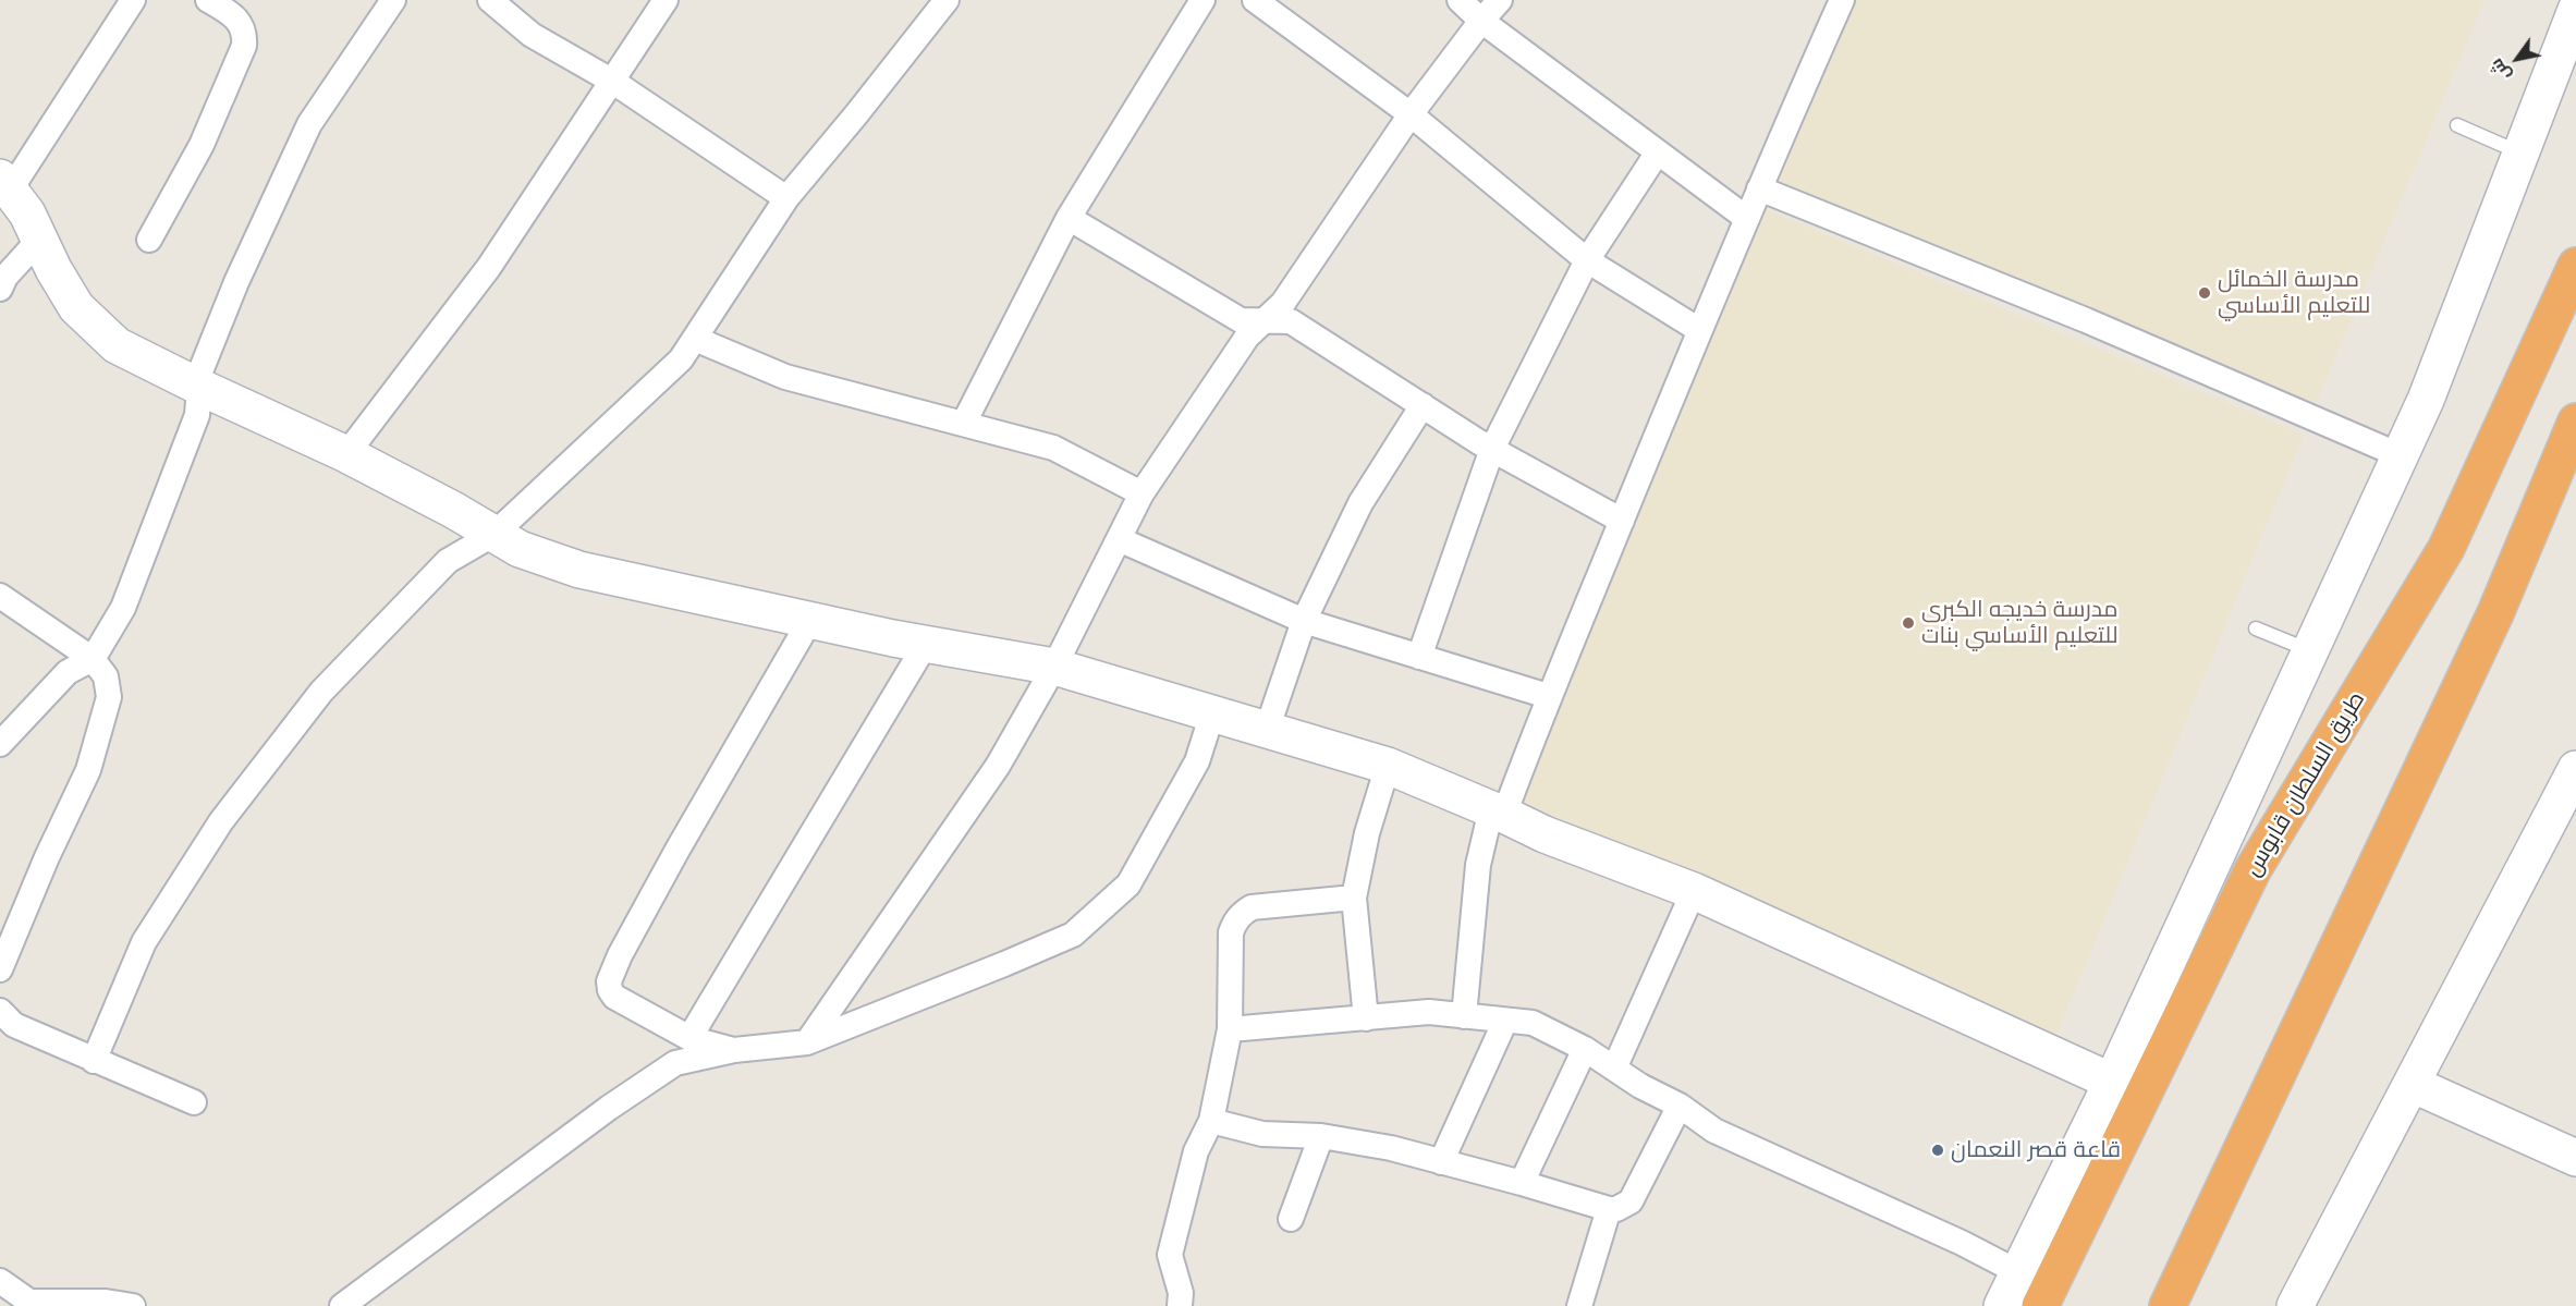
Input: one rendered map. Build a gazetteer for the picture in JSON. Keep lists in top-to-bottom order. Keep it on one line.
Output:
{"streets":{"highway":["طريق السلطان قابوس"]},"places":["مدرسة الخمائل للتعليم الأساسي","مدرسة خديجه الكبرى للتعليم الأساسي بنات","قاعة قصر النعمان"],"north":"bottom left"}
